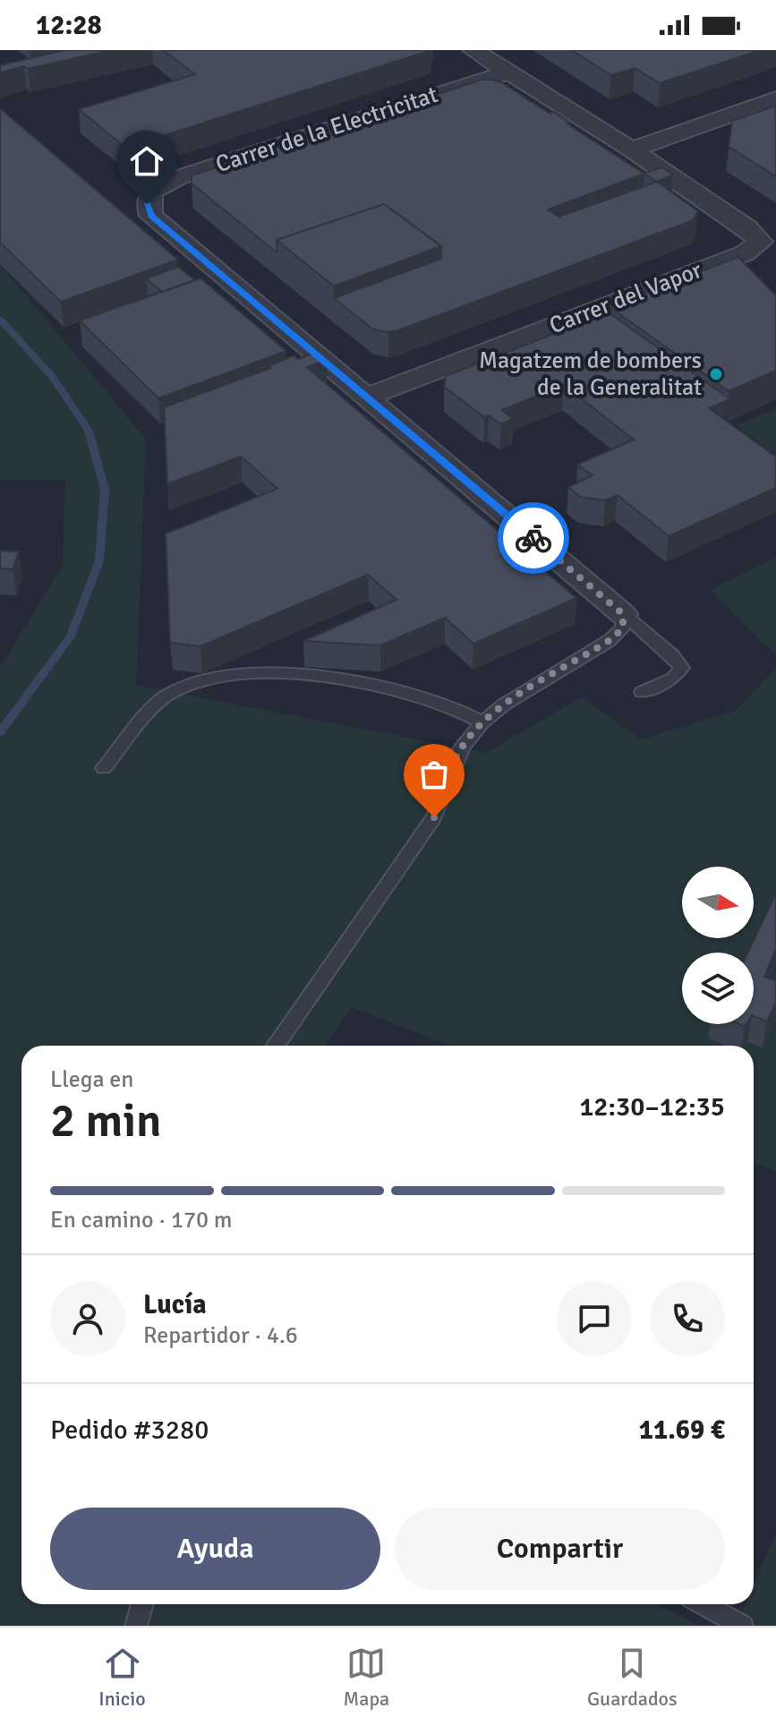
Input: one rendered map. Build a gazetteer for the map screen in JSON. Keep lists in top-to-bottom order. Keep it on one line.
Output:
{"streets":{"street":["Carrer de la Electricitat","Carrer del Vapor"]},"crossings":[["Carrer de la Electricitat","Carrer del Vapor"]],"places":["Magatzem de bombers de la Generalitat"],"north":"right","page":{"status":"12:28","heading":["2 min","Llega en","12:30–12:35"],"panel":["Lucía","Repartidor · 4.6","Pedido #3280","11.69 €"],"bar":"En camino · 170 m","buttons":["Ayuda","Compartir"],"tabs":["Inicio","Mapa","Guardados"]}}
